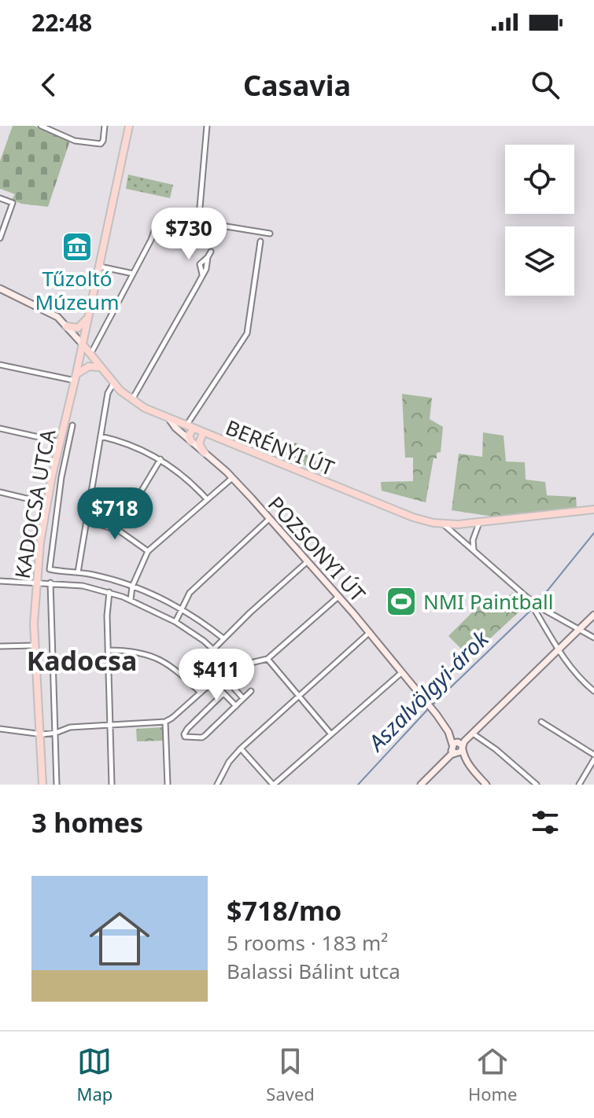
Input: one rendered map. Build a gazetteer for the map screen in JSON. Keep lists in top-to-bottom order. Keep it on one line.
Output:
{"streets":{"main road":["BERÉNYI ÚT","KADOCSA UTCA"],"street":["POZSONYI ÚT"]},"crossings":[["BERÉNYI ÚT","KADOCSA UTCA"],["BERÉNYI ÚT","POZSONYI ÚT"]],"districts":["Kadocsa"],"water":["Aszalvölgyi-árok"],"places":{"museum":["Tűzoltó Múzeum"],"sports":["NMI Paintball"]},"page":{"status":"22:48","header":"Casavia","price":["$730","$718","$411"],"heading":"3 homes","list":[{"name":"$718/mo","note":"5 rooms · 183 m² · Balassi Bálint utca"}],"tabs":["Map","Saved","Home"]}}
